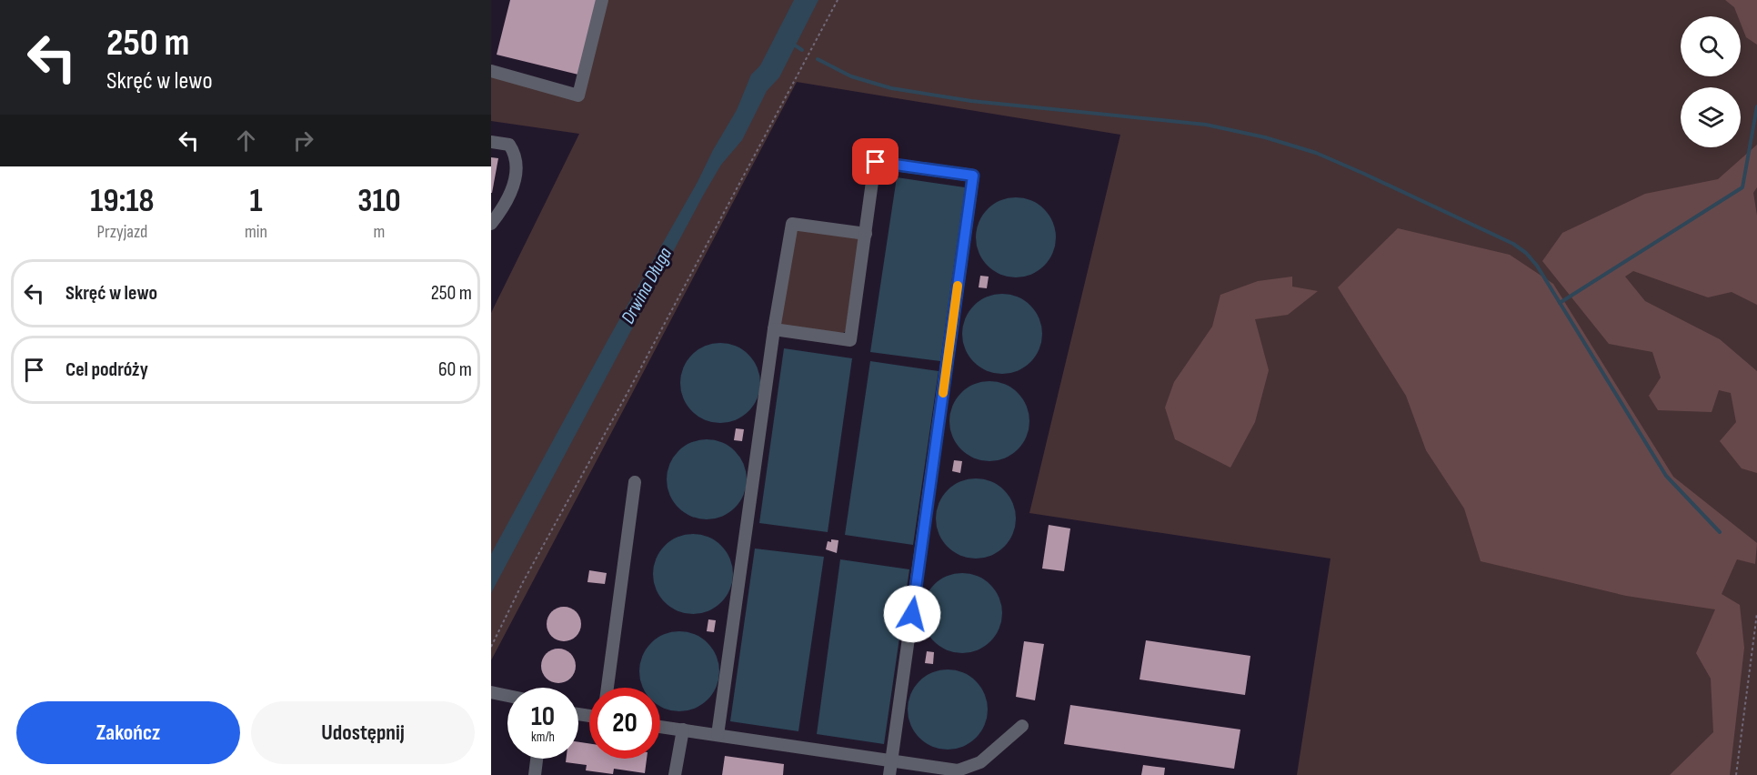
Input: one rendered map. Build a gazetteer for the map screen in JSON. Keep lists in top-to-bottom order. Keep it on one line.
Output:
{"water":["Drwina Długa"],"page":{"turn":["250 m","Skręć w lewo"],"eta":["19:18","Przyjazd","1","min","310","m"],"list":[{"name":"Skręć w lewo","value":"250 m"},{"name":"Cel podróży","value":"60 m"}],"speed":"10 km/h","limit":"20","buttons":["Zakończ","Udostępnij"]}}
